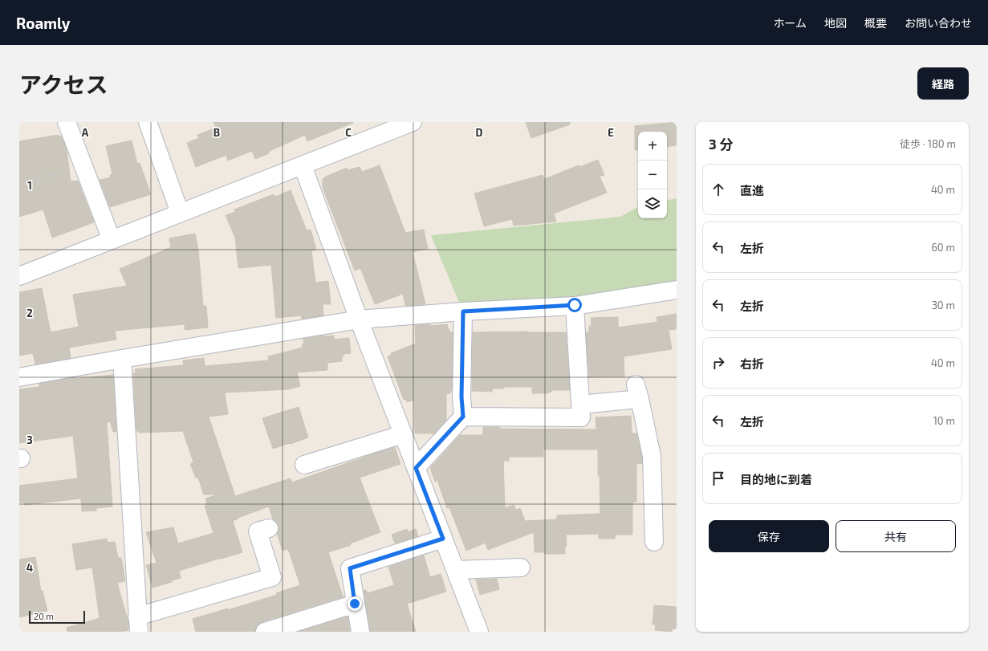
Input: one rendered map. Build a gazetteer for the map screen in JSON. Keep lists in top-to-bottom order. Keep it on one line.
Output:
{"scale_bar":"20 m","page":{"header":"Roamly","nav":["ホーム","地図","概要","お問い合わせ"],"title":"アクセス","buttons":["経路",["保存","共有"]],"heading":["3 分","徒歩 · 180 m"],"map_buttons":["+","−"],"list":[["直進","40 m"],["左折","60 m"],["左折","30 m"],["右折","40 m"],["左折","10 m"],"目的地に到着"],"scale":"20 m"},"grid":{"columns":["A","B","C","D","E"],"rows":["1","2","3","4"]}}
